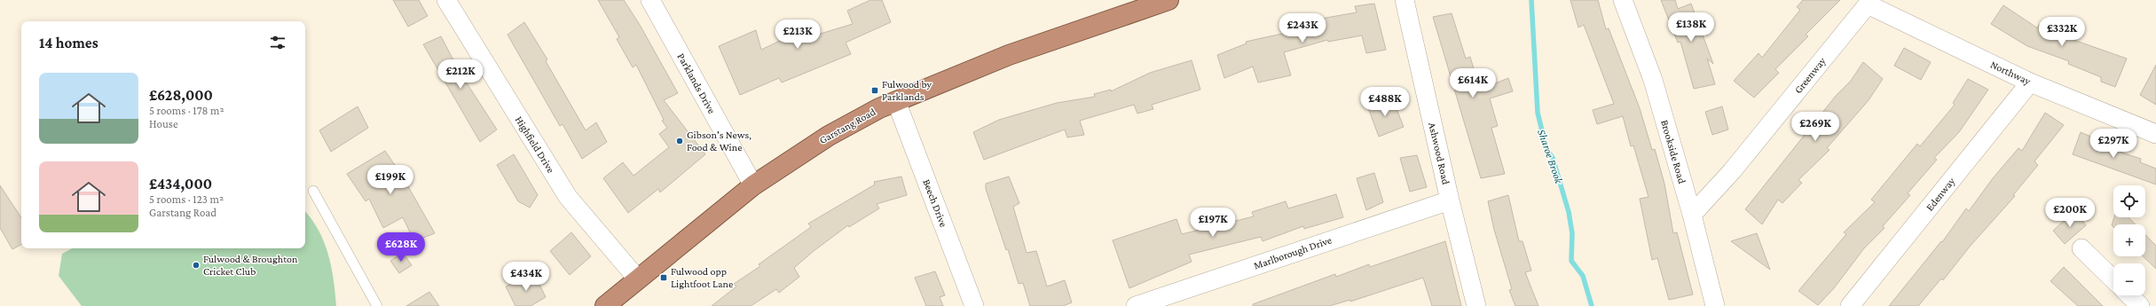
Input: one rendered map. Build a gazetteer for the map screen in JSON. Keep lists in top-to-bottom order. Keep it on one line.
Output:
{"streets":{"highway":["Garstang Road"],"street":["Northway","Greenway","Parklands Drive","Highfield Drive","Brookside Road","Ashwood Road","Edenway","Beech Drive","Marlborough Drive"]},"crossings":[["Northway","Greenway"],["Northway","Edenway"],["Greenway","Brookside Road"],["Parklands Drive","Garstang Road"],["Garstang Road","Highfield Drive"],["Garstang Road","Beech Drive"],["Ashwood Road","Marlborough Drive"]],"water":["Sharoe Brook"],"places":{"transit":["Fulwood by Parklands","Fulwood opp Lightfoot Lane"],"other":["Gibson's News, Food & Wine","Fulwood & Broughton Cricket Club"]},"page":{"price":["£138K","£243K","£332K","£213K","£212K","£614K","£488K","£269K","£297K","£199K","£200K","£197K","£628K","£434K"],"heading":"14 homes","list":[{"name":"£628,000","note":"5 rooms · 178 m² · House"},{"name":"£434,000","note":"5 rooms · 123 m² · Garstang Road"}],"map_buttons":["+","−"]}}
